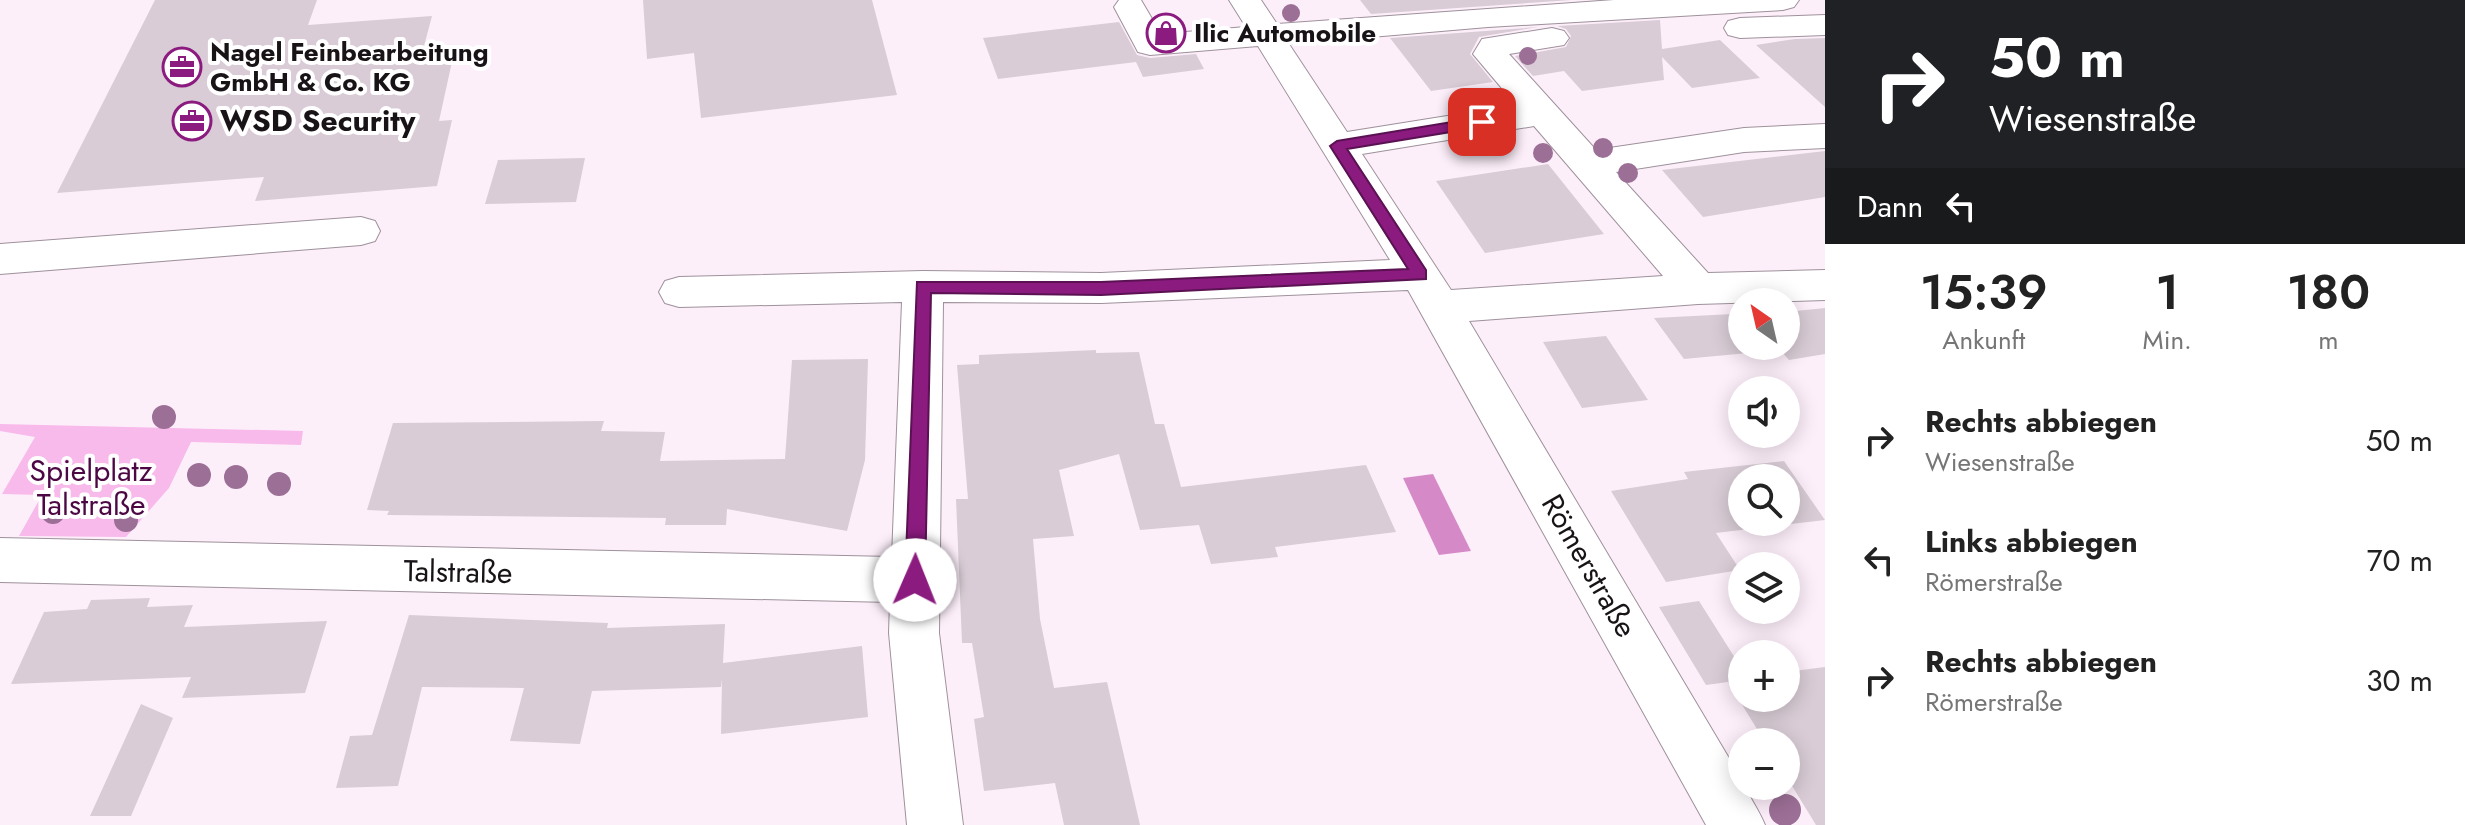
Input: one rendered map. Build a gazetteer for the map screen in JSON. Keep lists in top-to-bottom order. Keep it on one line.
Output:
{"streets":{"street":["Römerstraße","Talstraße"]},"parks":["Spielplatz Talstraße"],"places":{"shop":["Ilic Automobile"],"office":["Nagel Feinbearbeitung GmbH & Co. KG","WSD Security"]},"north":"top left","page":{"turn":["50 m","Wiesenstraße"],"then":"Dann","eta":["15:39","Ankunft","1","Min.","180","m"],"map_buttons":["+","−"],"list":[{"name":"Rechts abbiegen","note":"Wiesenstraße","value":"50 m"},{"name":"Links abbiegen","note":"Römerstraße","value":"70 m"},{"name":"Rechts abbiegen","note":"Römerstraße","value":"30 m"}]}}
